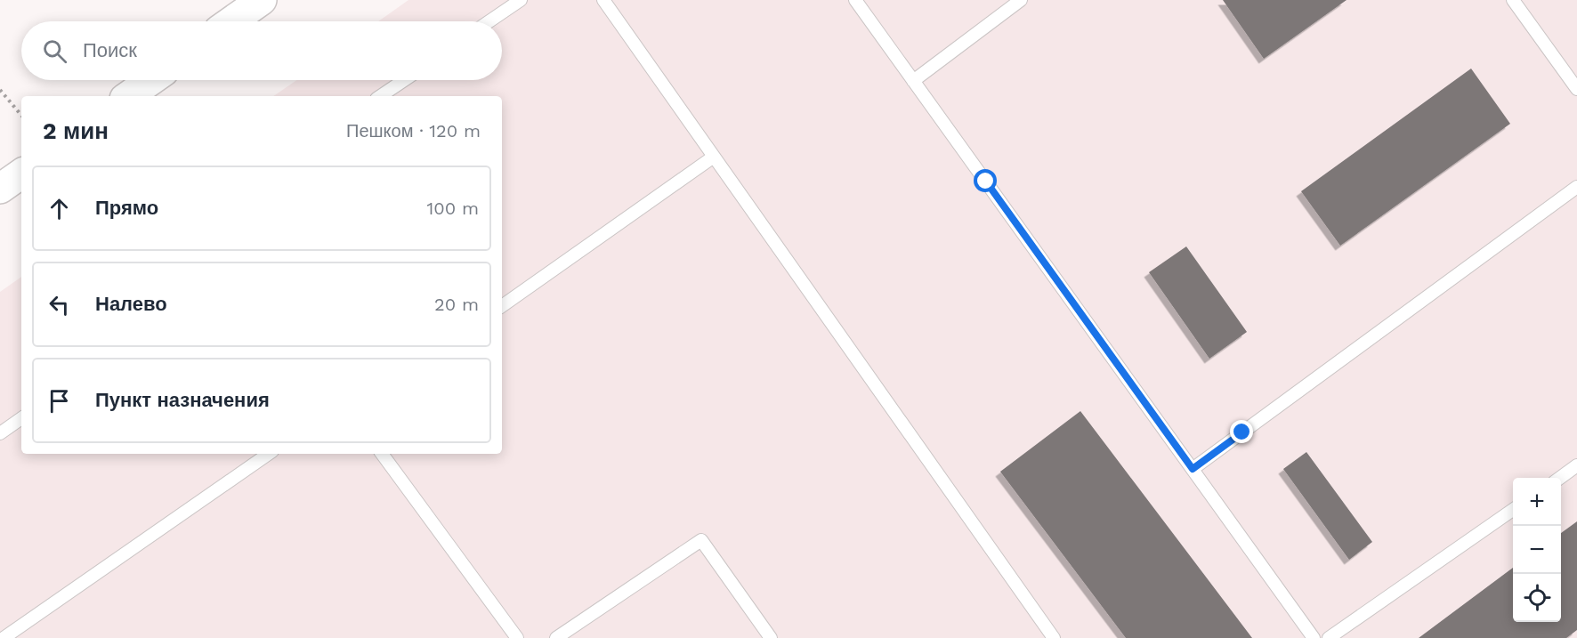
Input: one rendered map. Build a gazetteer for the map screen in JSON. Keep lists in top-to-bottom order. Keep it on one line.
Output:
{"page":{"search":"Поиск","heading":["2 мин","Пешком · 120 m"],"list":[["Прямо","100 m"],["Налево","20 m"],"Пункт назначения"],"map_buttons":["+","−"]}}
